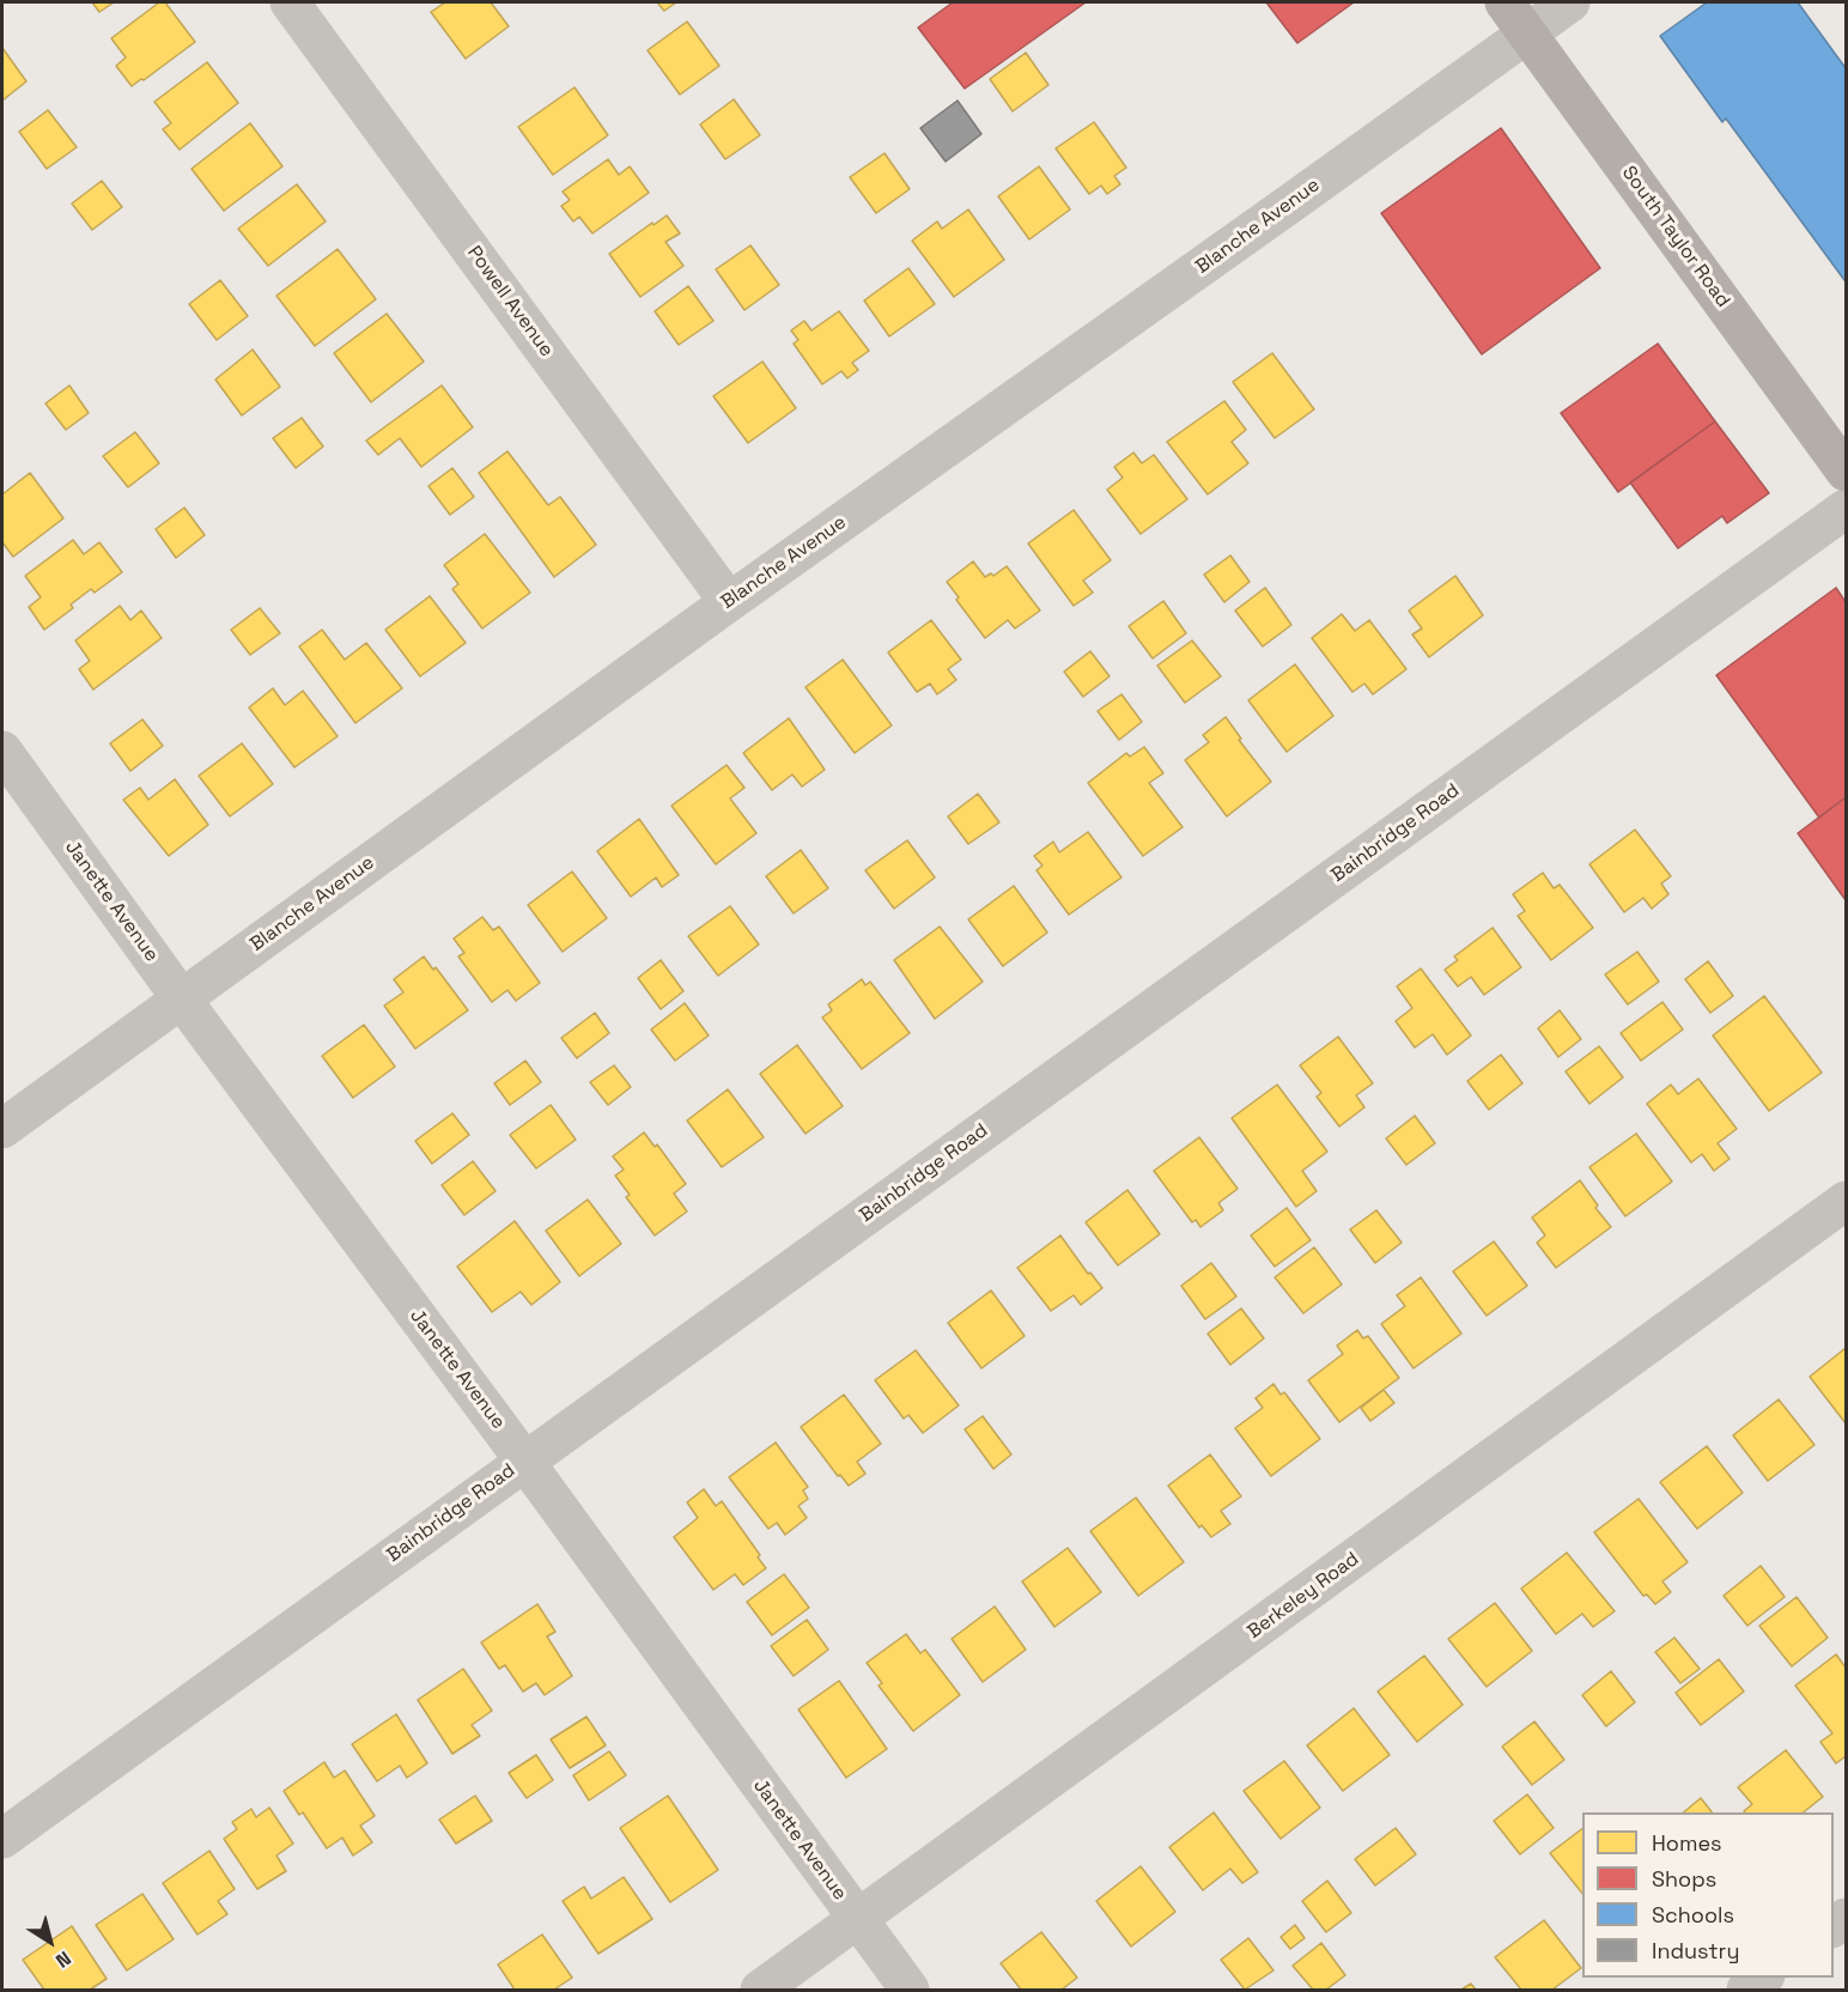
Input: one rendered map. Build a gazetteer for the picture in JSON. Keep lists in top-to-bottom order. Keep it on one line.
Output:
{"streets":{"main road":["South Taylor Road"],"street":["Blanche Avenue","Powell Avenue","Bainbridge Road","Janette Avenue","Berkeley Road"]},"crossings":[["Blanche Avenue","South Taylor Road"],["Blanche Avenue","Powell Avenue"],["Blanche Avenue","Janette Avenue"],["Bainbridge Road","Janette Avenue"],["Janette Avenue","Berkeley Road"]],"legend":["Homes","Shops","Schools","Industry"],"north":"bottom right"}
